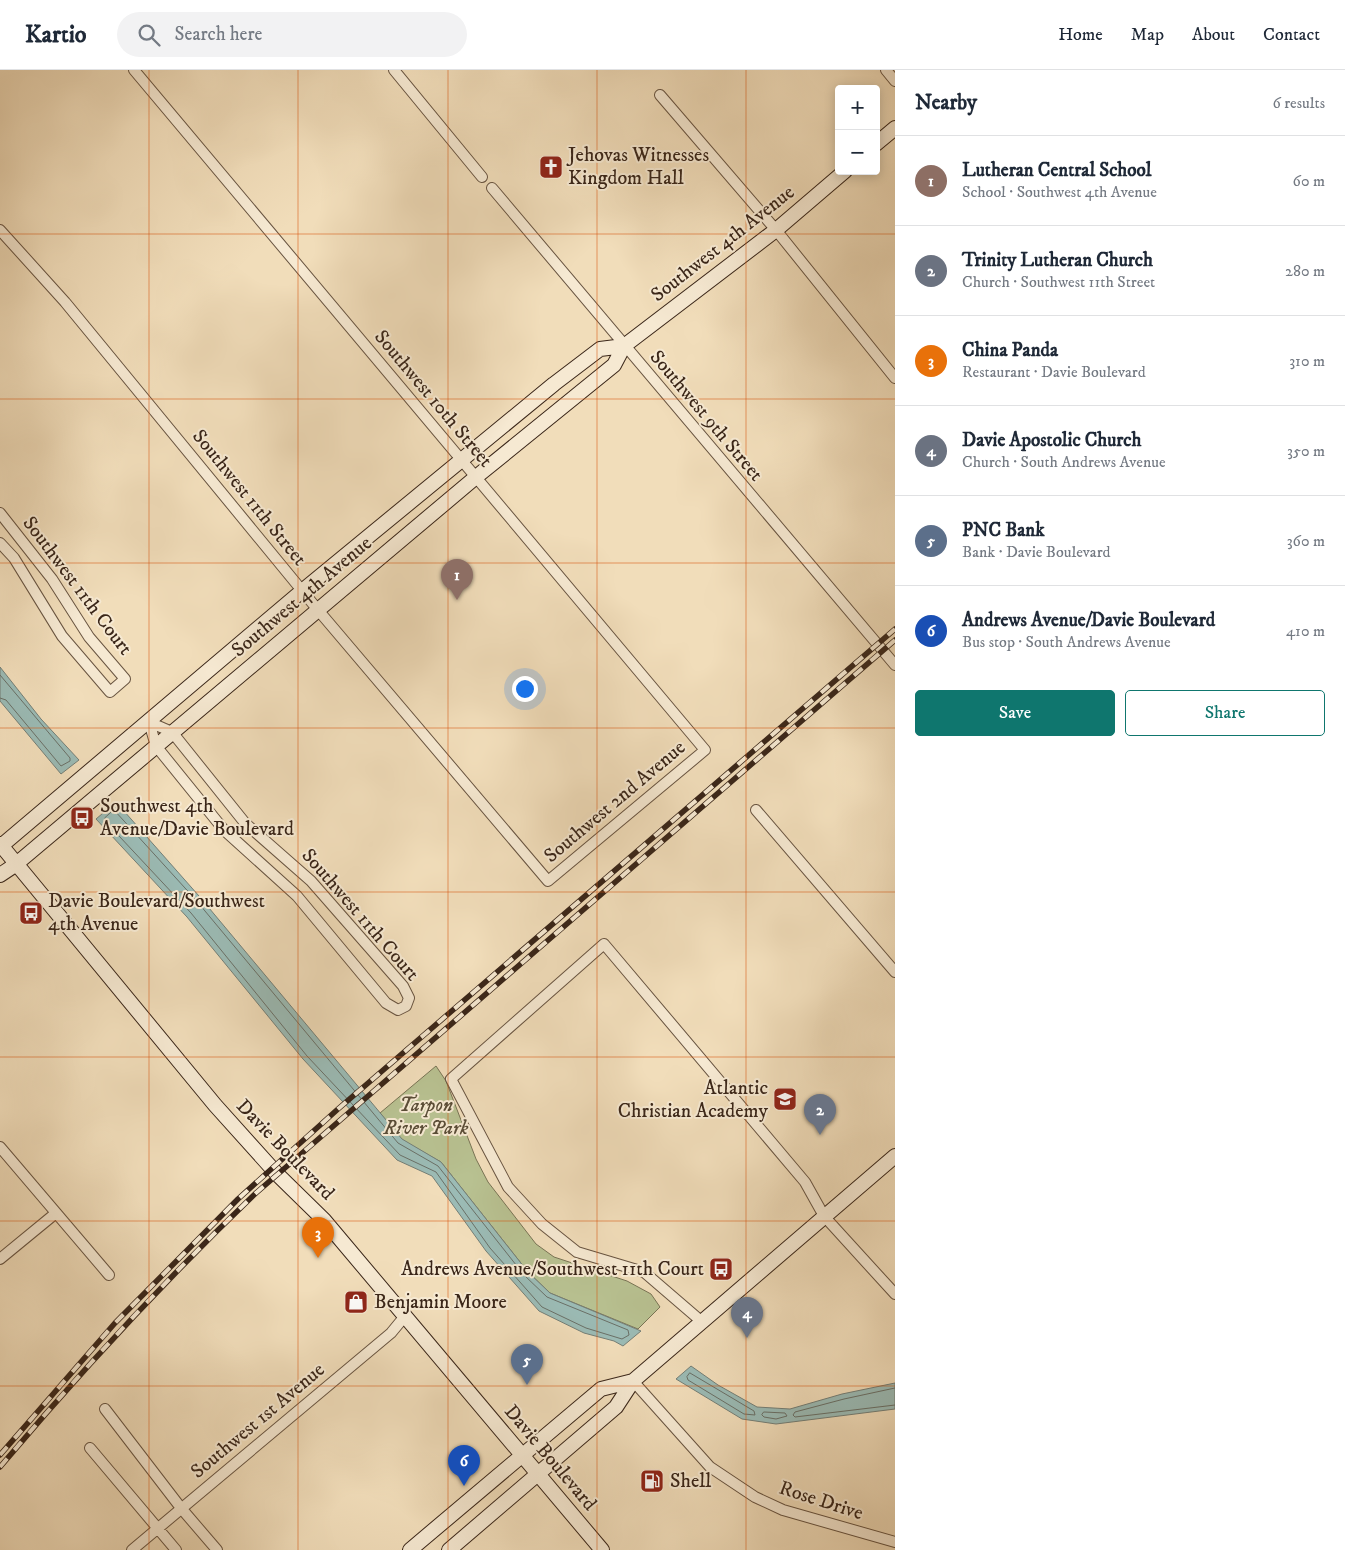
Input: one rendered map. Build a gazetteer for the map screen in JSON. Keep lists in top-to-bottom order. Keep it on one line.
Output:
{"streets":{"main road":["Southwest 4th Avenue","Davie Boulevard"],"street":["Southwest 10th Street","Southwest 9th Street","Southwest 11th Street","Southwest 11th Court","Southwest 2nd Avenue","Southwest 1st Avenue","Rose Drive"]},"crossings":[["Southwest 4th Avenue","Southwest 10th Street"],["Southwest 4th Avenue","Southwest 9th Street"],["Southwest 4th Avenue","Southwest 11th Street"],["Southwest 4th Avenue","Southwest 11th Court"],["Southwest 4th Avenue","Davie Boulevard"],["Southwest 10th Street","Southwest 2nd Avenue"],["Southwest 11th Street","Southwest 2nd Avenue"],["Davie Boulevard","Southwest 1st Avenue"]],"parks":["Tarpon River Park"],"places":{"church":["Jehovas Witnesses Kingdom Hall"],"bus stop":["Southwest 4th Avenue/Davie Boulevard","Davie Boulevard/Southwest 4th Avenue","Andrews Avenue/Southwest 11th Court"],"school or university":["Atlantic Christian Academy"],"shop":["Benjamin Moore"],"fuel station":["Shell"]},"page":{"header":"Kartio","search":"Search here","nav":["Home","Map","About","Contact"],"heading":["Nearby","6 results"],"map_buttons":["+","−"],"list":[{"mark":"1","name":"Lutheran Central School","note":"School · Southwest 4th Avenue","value":"60 m"},{"mark":"2","name":"Trinity Lutheran Church","note":"Church · Southwest 11th Street","value":"280 m"},{"mark":"3","name":"China Panda","note":"Restaurant · Davie Boulevard","value":"310 m"},{"mark":"4","name":"Davie Apostolic Church","note":"Church · South Andrews Avenue","value":"350 m"},{"mark":"5","name":"PNC Bank","note":"Bank · Davie Boulevard","value":"360 m"},{"mark":"6","name":"Andrews Avenue/Davie Boulevard","note":"Bus stop · South Andrews Avenue","value":"410 m"}],"pins":["1","2","3","4","5","6"],"buttons":["Save","Share"]}}
